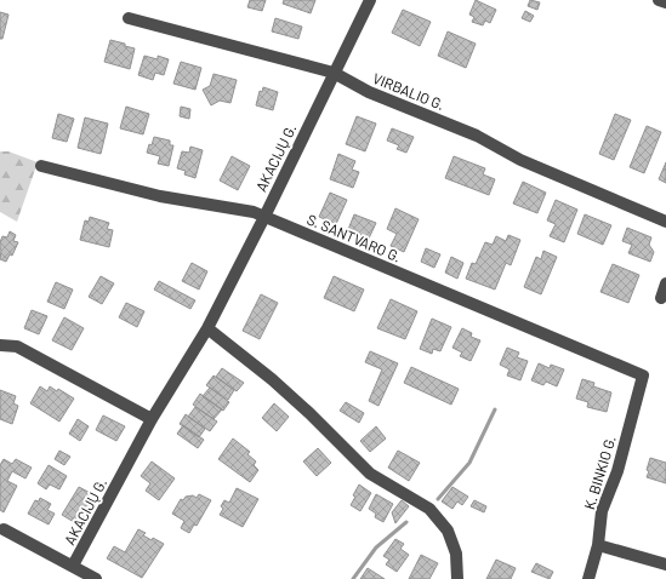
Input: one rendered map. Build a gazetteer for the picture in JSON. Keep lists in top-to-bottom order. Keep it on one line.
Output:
{"streets":{"street":["VIRBALIO G.","AKACIJŲ G.","S. SANTVARO G.","K. BINKIO G."]},"crossings":[["VIRBALIO G.","AKACIJŲ G."],["AKACIJŲ G.","S. SANTVARO G."],["S. SANTVARO G.","K. BINKIO G."]]}
